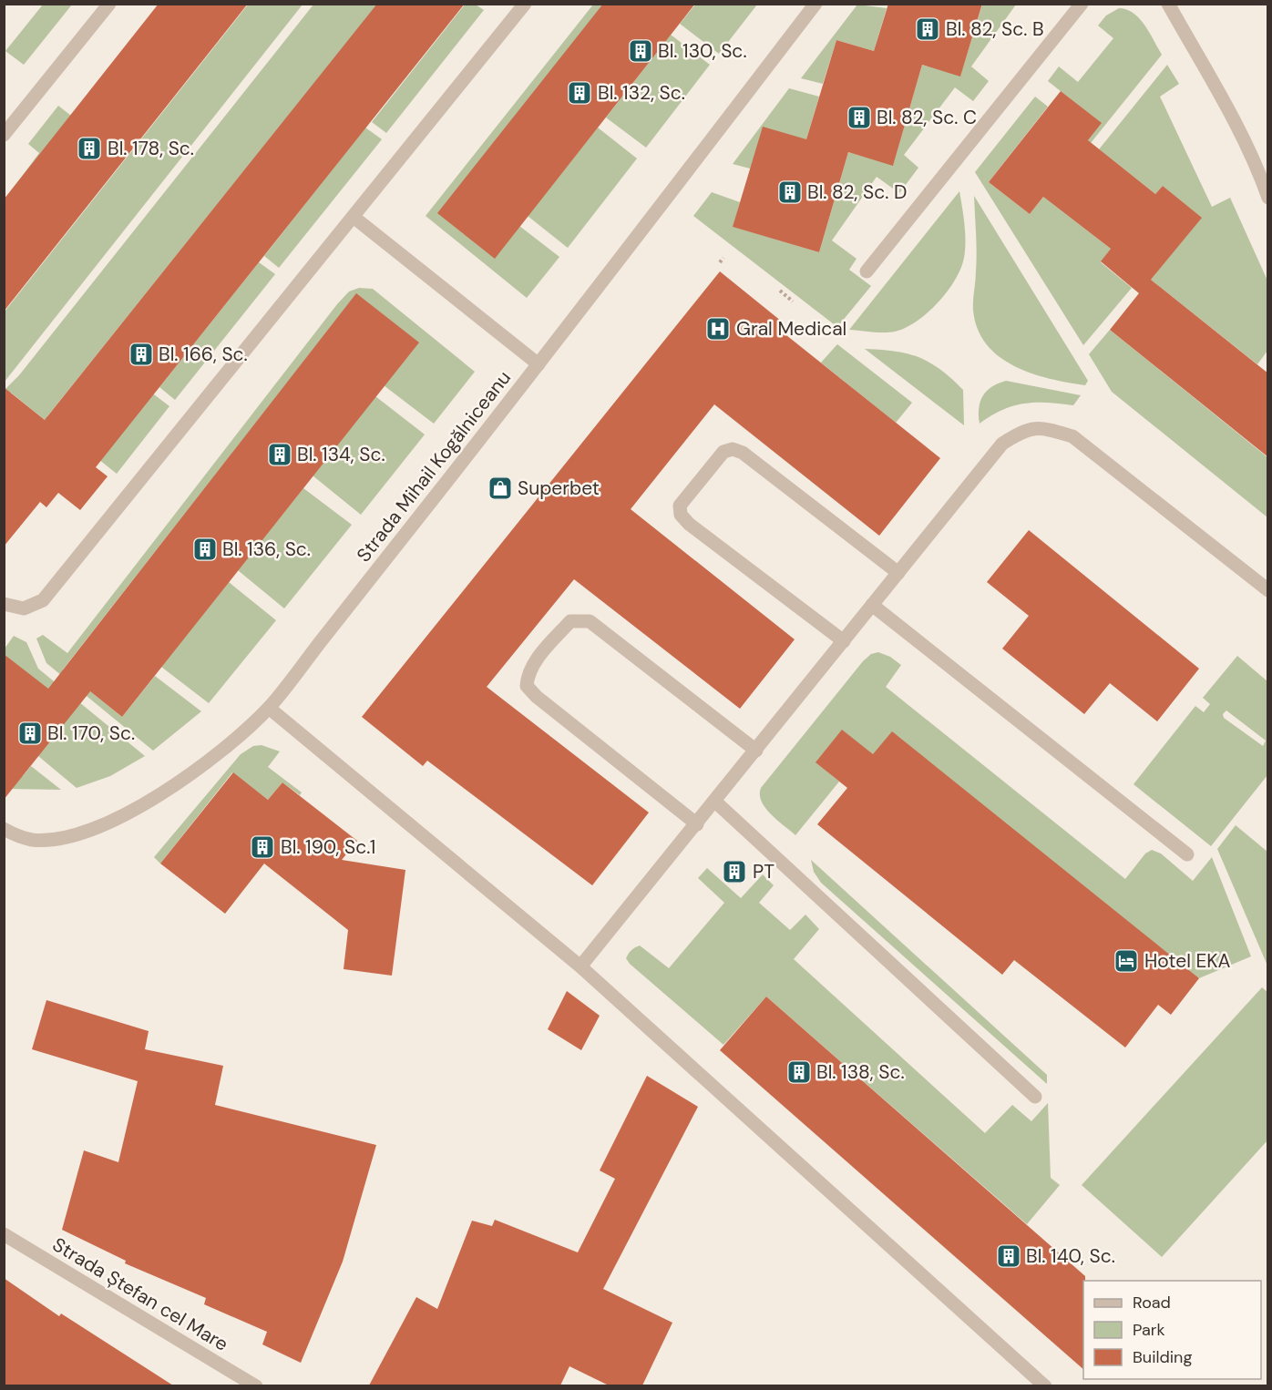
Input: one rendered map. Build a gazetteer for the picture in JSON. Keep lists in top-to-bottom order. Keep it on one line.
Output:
{"streets":{"street":["Strada Mihail Kogălniceanu","Strada Ștefan cel Mare"]},"places":{"building":["Bl. 82, Sc. B","Bl. 130, Sc.","Bl. 132, Sc.","Bl. 82, Sc. C","Bl. 178, Sc.","Bl. 82, Sc. D","Bl. 166, Sc.","Bl. 134, Sc.","Bl. 136, Sc.","Bl. 170, Sc.","Bl. 190, Sc.1","PT","Bl. 138, Sc.","Bl. 140, Sc."],"hospital":["Gral Medical"],"shop":["Superbet"],"hotel":["Hotel EKA"]},"legend":["Road","Park","Building"]}
